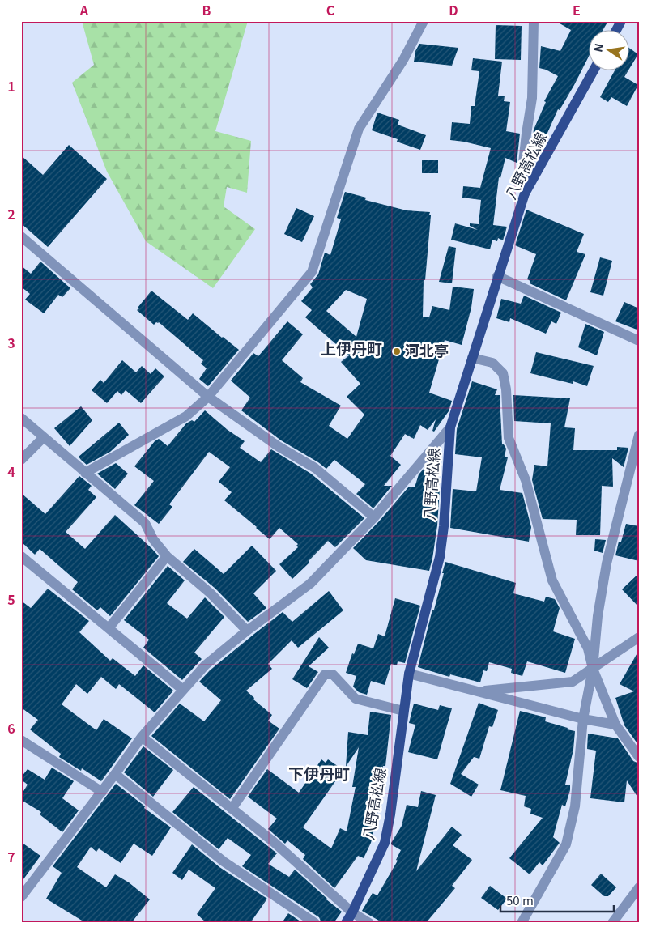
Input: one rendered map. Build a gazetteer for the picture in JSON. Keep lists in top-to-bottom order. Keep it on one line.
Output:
{"streets":{"main road":["八野高松線"]},"districts":["上伊丹町","下伊丹町"],"places":["河北亭"],"scale_bar":"50 m","north":"left","grid":{"columns":["A","B","C","D","E"],"rows":["1","2","3","4","5","6","7"]}}
